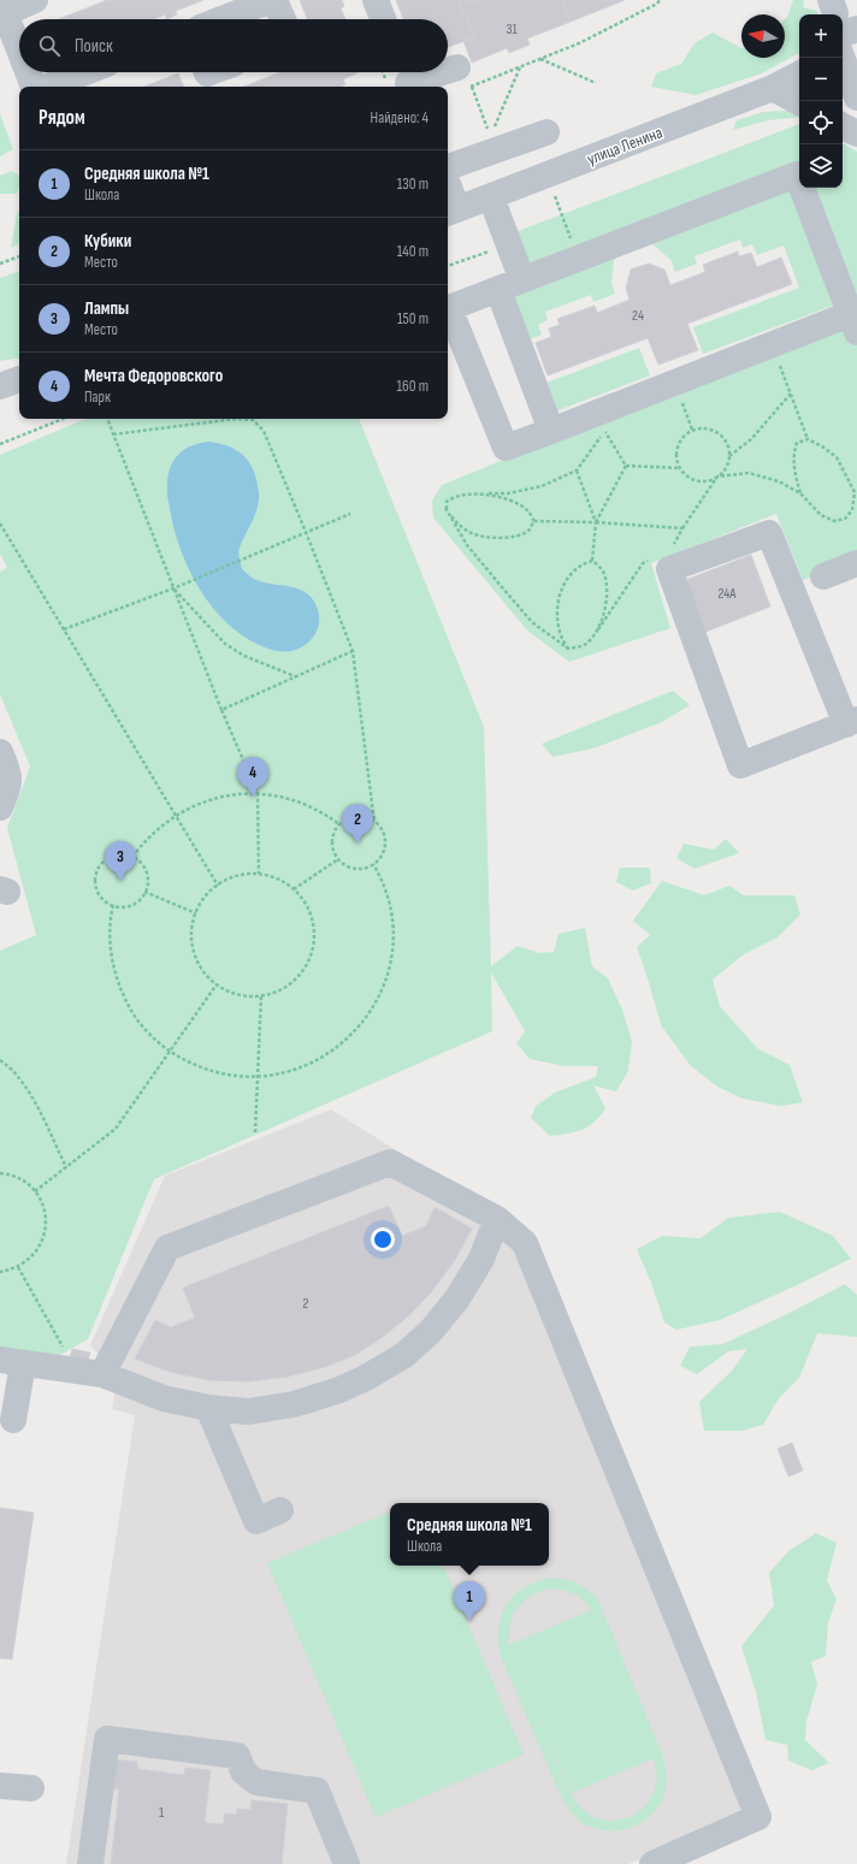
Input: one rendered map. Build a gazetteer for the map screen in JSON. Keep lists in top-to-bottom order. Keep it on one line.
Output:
{"streets":{"street":["улица Ленина"]},"house_numbers":["31","24","24А","2","1"],"north":"left","page":{"map_buttons":["+","−"],"search":"Поиск","heading":["Рядом","Найдено: 4"],"list":[{"mark":"1","name":"Средняя школа №1","note":"Школа","value":"130 m"},{"mark":"2","name":"Кубики","note":"Место","value":"140 m"},{"mark":"3","name":"Лампы","note":"Место","value":"150 m"},{"mark":"4","name":"Мечта Федоровского","note":"Парк","value":"160 m"}],"pins":["4","2","3","1"],"popup":["Средняя школа №1","Школа"]}}
